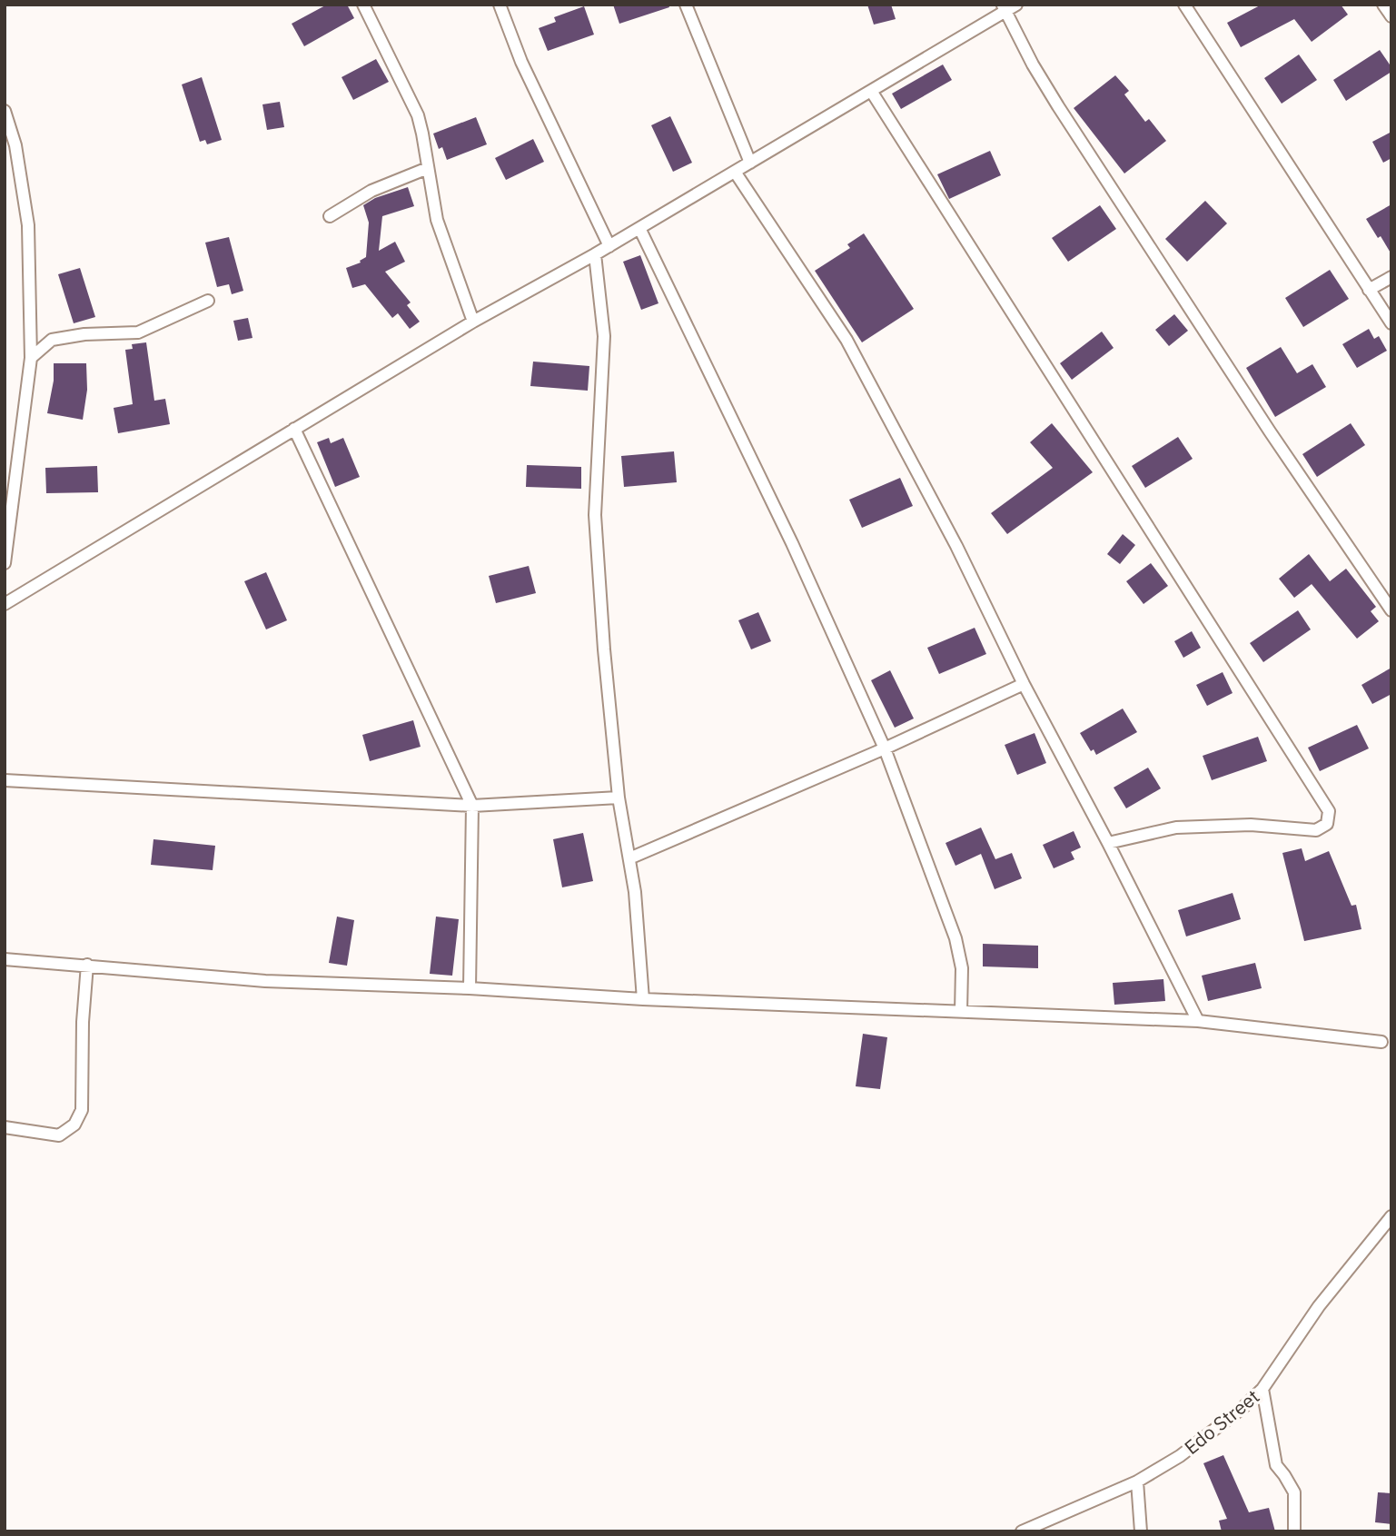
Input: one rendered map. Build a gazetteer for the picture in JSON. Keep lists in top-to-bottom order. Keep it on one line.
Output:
{"streets":{"street":["Edo Street"]}}
